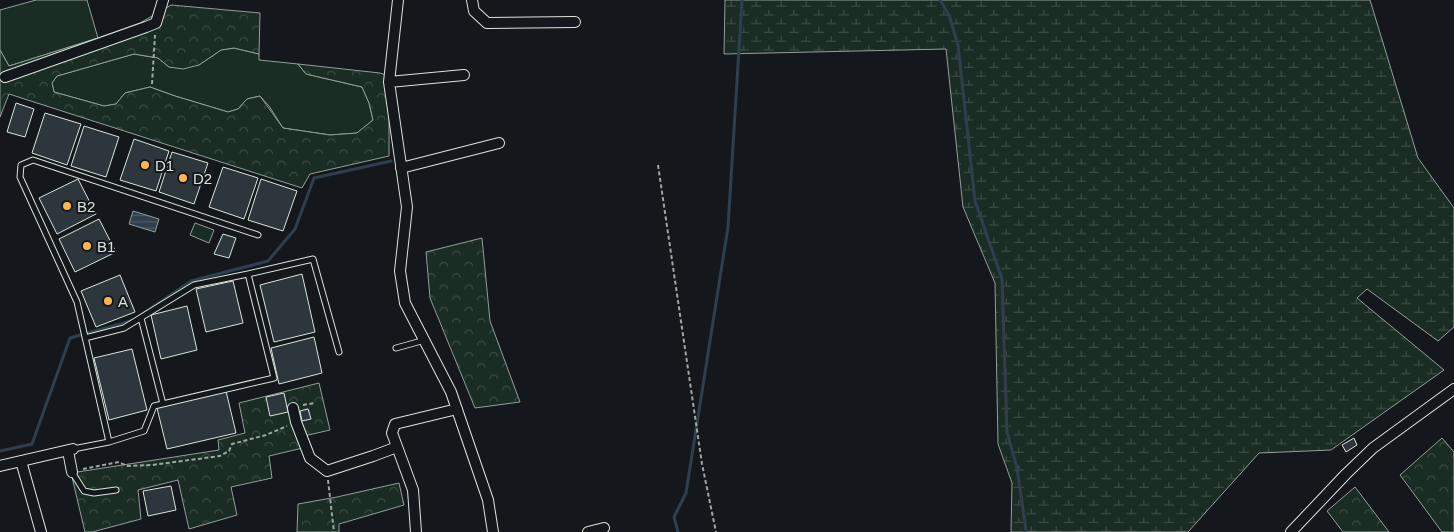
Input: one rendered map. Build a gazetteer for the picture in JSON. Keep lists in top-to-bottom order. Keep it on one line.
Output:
{"places":["D1","D2","B2","B1","A"]}
